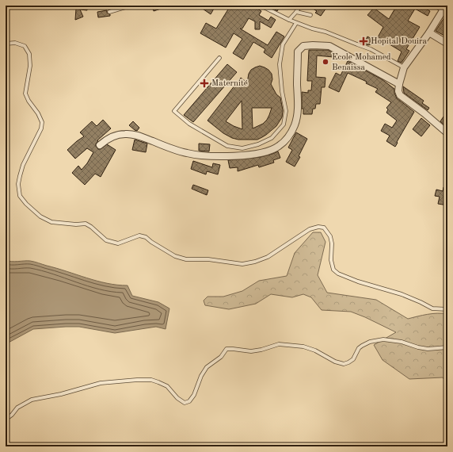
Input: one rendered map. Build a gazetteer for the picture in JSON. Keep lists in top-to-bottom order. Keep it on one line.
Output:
{"places":{"health":["Hopital Douira","Maternité"],"other":["Ecole Mohamed Benaissa"]}}
